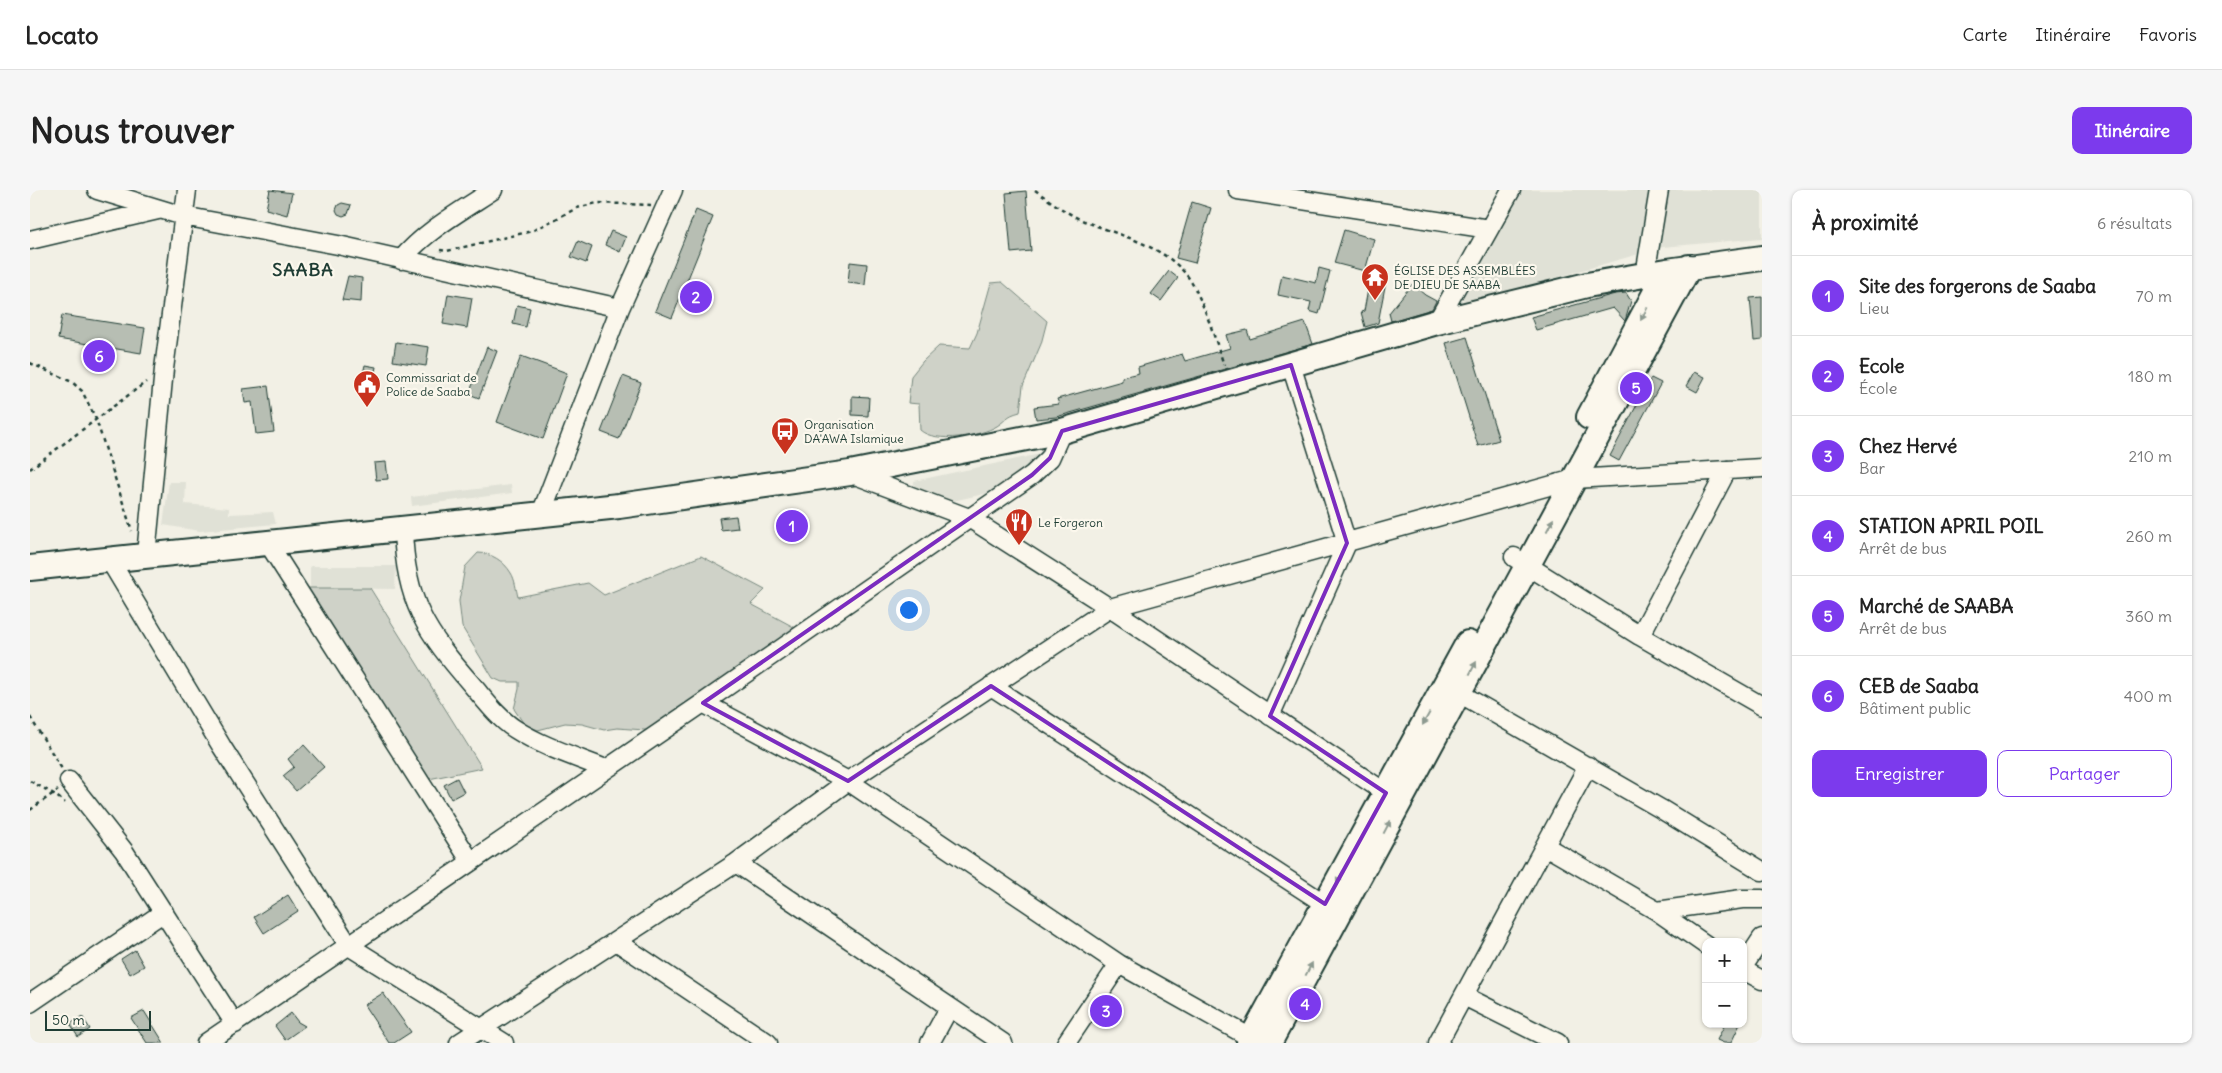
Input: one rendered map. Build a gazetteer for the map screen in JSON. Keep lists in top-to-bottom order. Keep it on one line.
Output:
{"districts":["SAABA"],"places":{"temple":["ÉGLISE DES ASSEMBLÉES DE DIEU DE SAABA"],"public building":["Commissariat de Police de Saaba"],"bus stop":["Organisation DA'AWA Islamique"],"restaurant":["Le Forgeron"]},"scale_bar":"50 m","page":{"header":"Locato","nav":["Carte","Itinéraire","Favoris"],"buttons":["Itinéraire",["Enregistrer","Partager"]],"title":"Nous trouver","heading":["À proximité","6 résultats"],"list":[{"mark":"1","name":"Site des forgerons de Saaba","note":"Lieu","value":"70 m"},{"mark":"2","name":"Ecole","note":"École","value":"180 m"},{"mark":"3","name":"Chez Hervé","note":"Bar","value":"210 m"},{"mark":"4","name":"STATION APRIL POIL","note":"Arrêt de bus","value":"260 m"},{"mark":"5","name":"Marché de SAABA","note":"Arrêt de bus","value":"360 m"},{"mark":"6","name":"CEB de Saaba","note":"Bâtiment public","value":"400 m"}],"pins":["2","6","5","1","4","3"],"map_buttons":["+","−"],"scale":"50 m"}}
